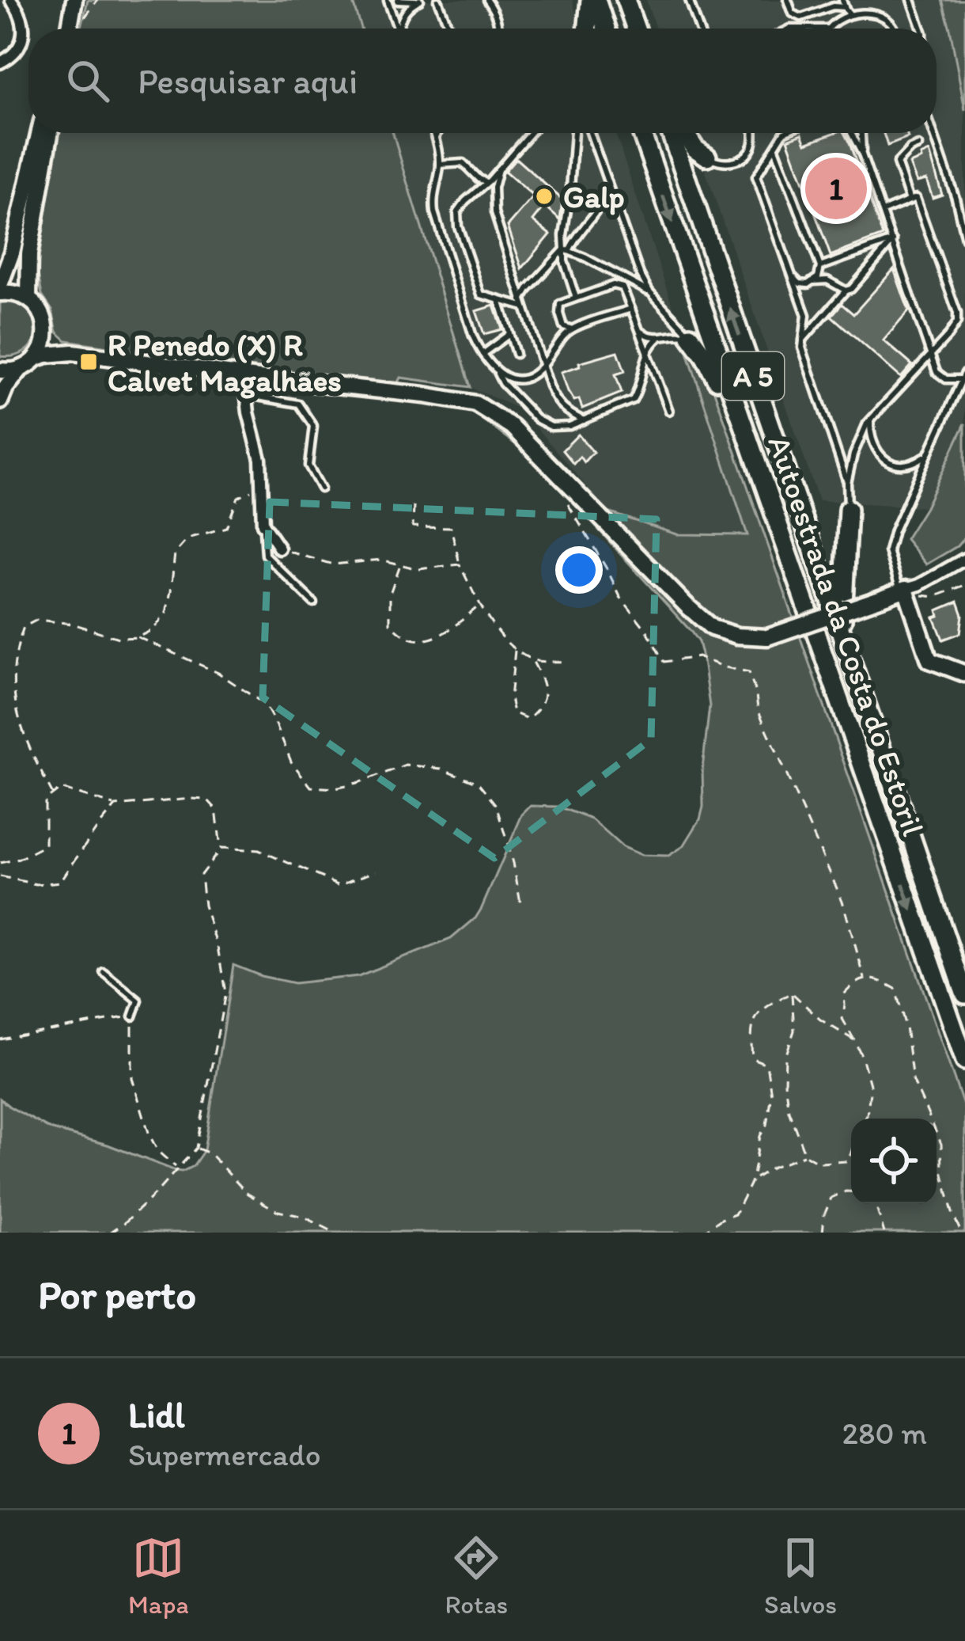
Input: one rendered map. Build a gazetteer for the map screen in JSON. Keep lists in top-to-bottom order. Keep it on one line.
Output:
{"streets":{"highway":["A 5","Autoestrada da Costa do Estoril"]},"places":{"other":["Galp"],"transit":["R Penedo (X) R Calvet Magalhães"]},"page":{"search":"Pesquisar aqui","pins":"1","heading":"Por perto","list":[{"mark":"1","name":"Lidl","note":"Supermercado","value":"280 m"}],"nav":["Mapa","Rotas","Salvos"]}}
